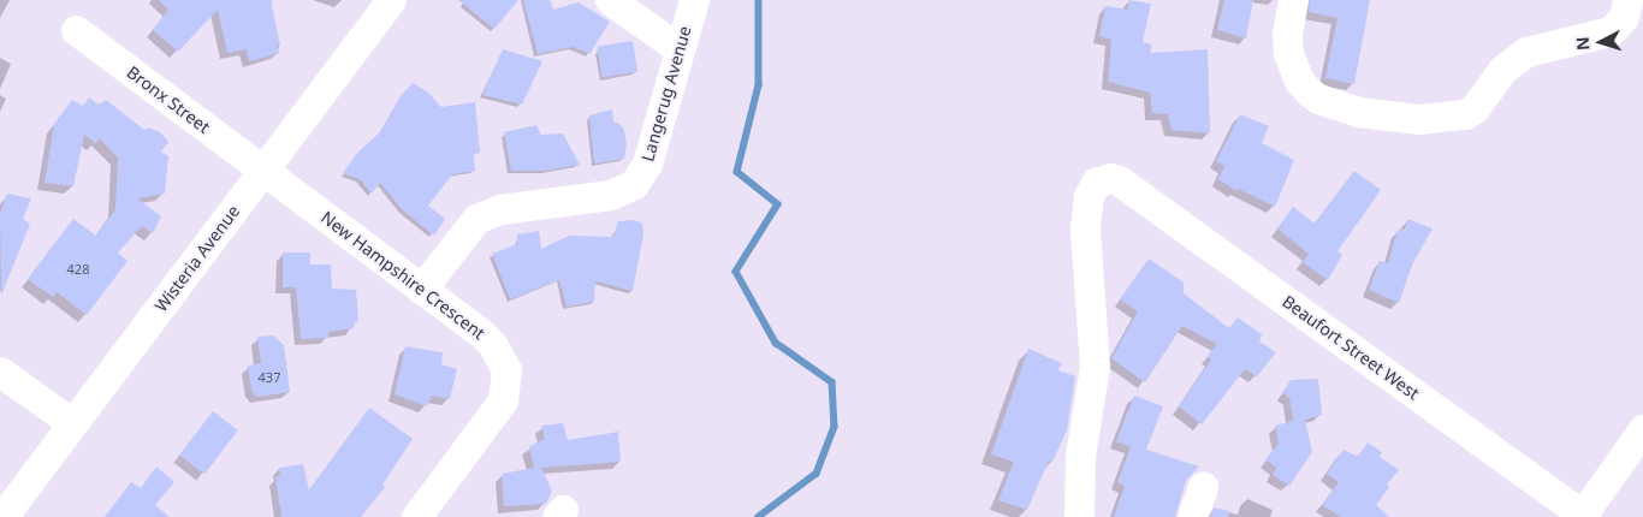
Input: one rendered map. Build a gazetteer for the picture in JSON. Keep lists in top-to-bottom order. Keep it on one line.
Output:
{"streets":{"street":["Langerug Avenue","Bronx Street","Wisteria Avenue","New Hampshire Crescent","Beaufort Street West"]},"crossings":[["Langerug Avenue","New Hampshire Crescent"],["Bronx Street","Wisteria Avenue"],["Bronx Street","New Hampshire Crescent"],["Wisteria Avenue","New Hampshire Crescent"]],"house_numbers":["428","437"],"north":"left"}
